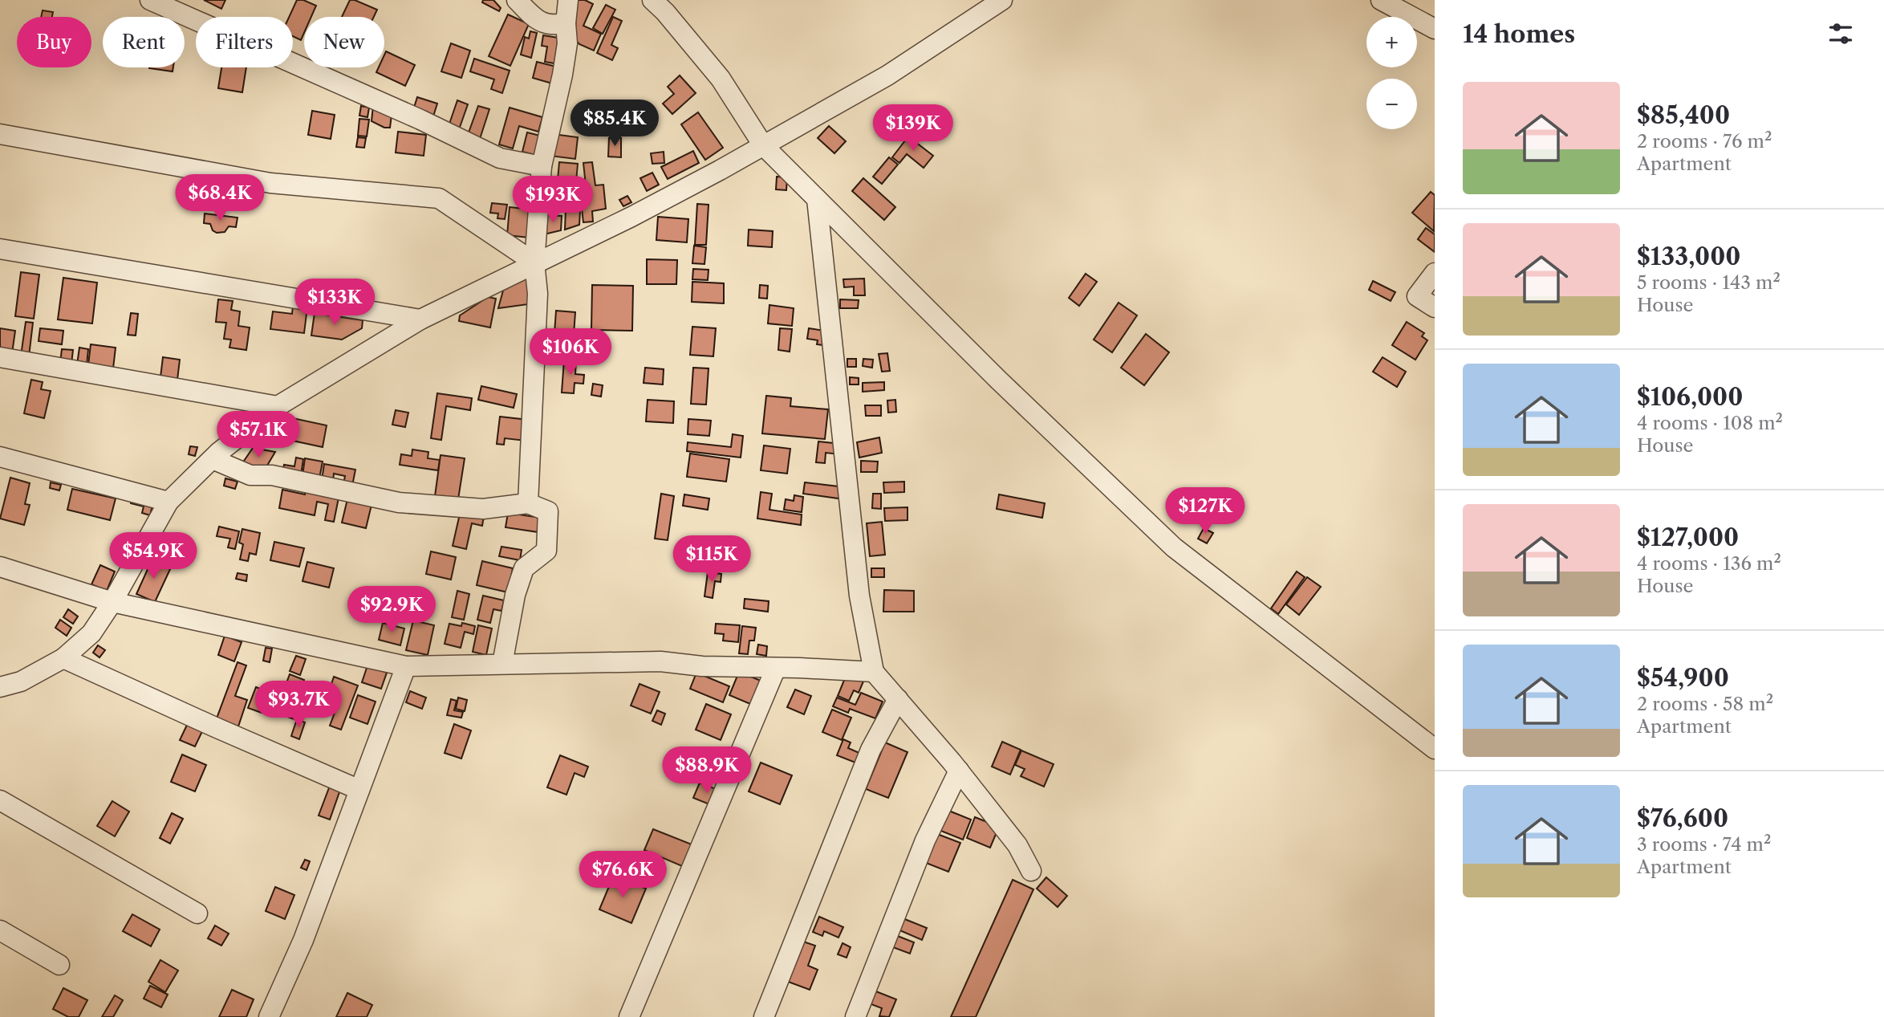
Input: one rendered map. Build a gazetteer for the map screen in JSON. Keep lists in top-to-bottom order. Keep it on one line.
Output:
{"page":{"heading":"14 homes","map_buttons":["+","−"],"chip":["Buy","Rent","Filters","New"],"list":[{"name":"$85,400","note":"2 rooms · 76 m² · Apartment"},{"name":"$133,000","note":"5 rooms · 143 m² · House"},{"name":"$106,000","note":"4 rooms · 108 m² · House"},{"name":"$127,000","note":"4 rooms · 136 m² · House"},{"name":"$54,900","note":"2 rooms · 58 m² · Apartment"},{"name":"$76,600","note":"3 rooms · 74 m² · Apartment"}],"price":["$85.4K","$139K","$68.4K","$193K","$133K","$106K","$57.1K","$127K","$54.9K","$115K","$92.9K","$93.7K","$88.9K","$76.6K"]}}
